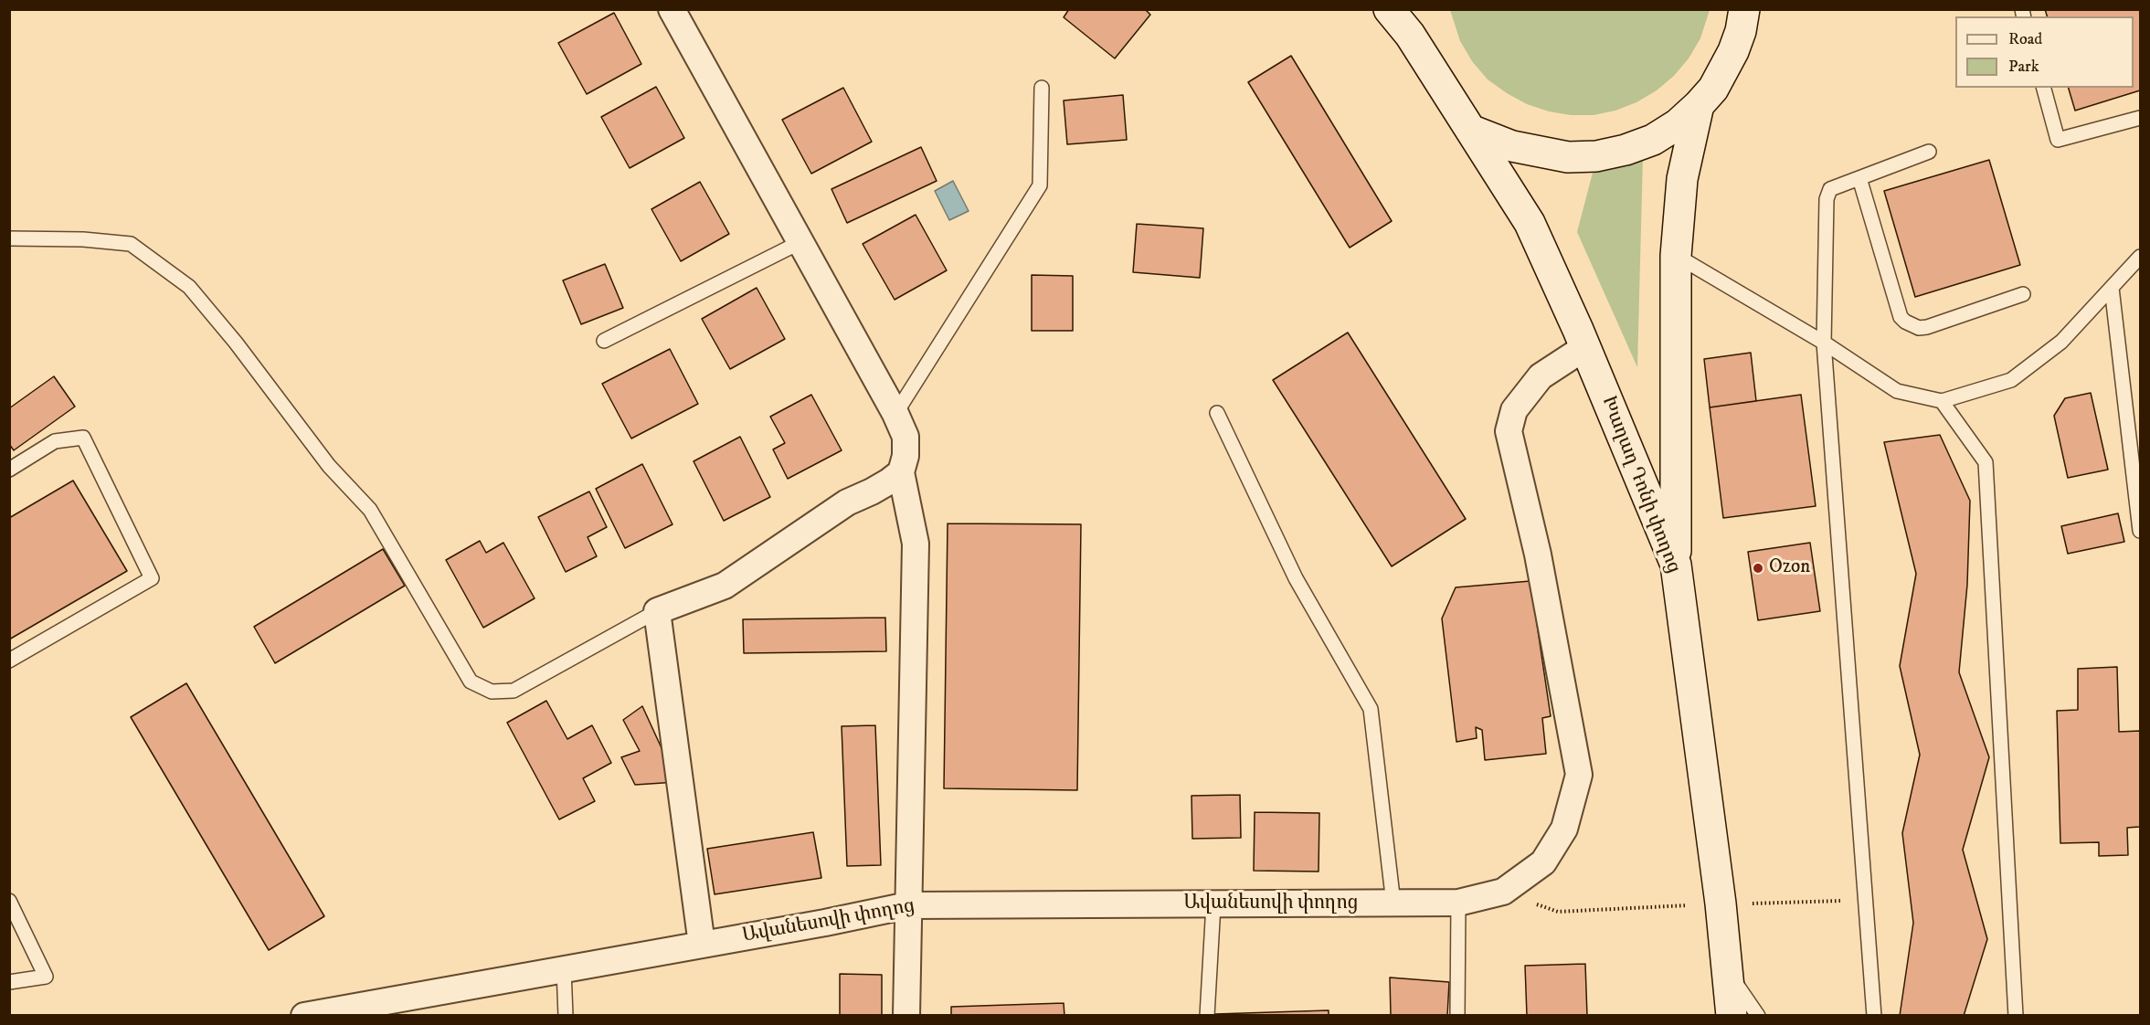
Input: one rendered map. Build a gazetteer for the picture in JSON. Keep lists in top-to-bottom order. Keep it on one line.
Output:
{"streets":{"street":["Խաղաղ Դոնի փողոց","Ավանեսովի փողոց"]},"crossings":[["Խաղաղ Դոնի փողոց","Ավանեսովի փողոց"]],"places":["Ozon"],"legend":["Road","Park"]}
